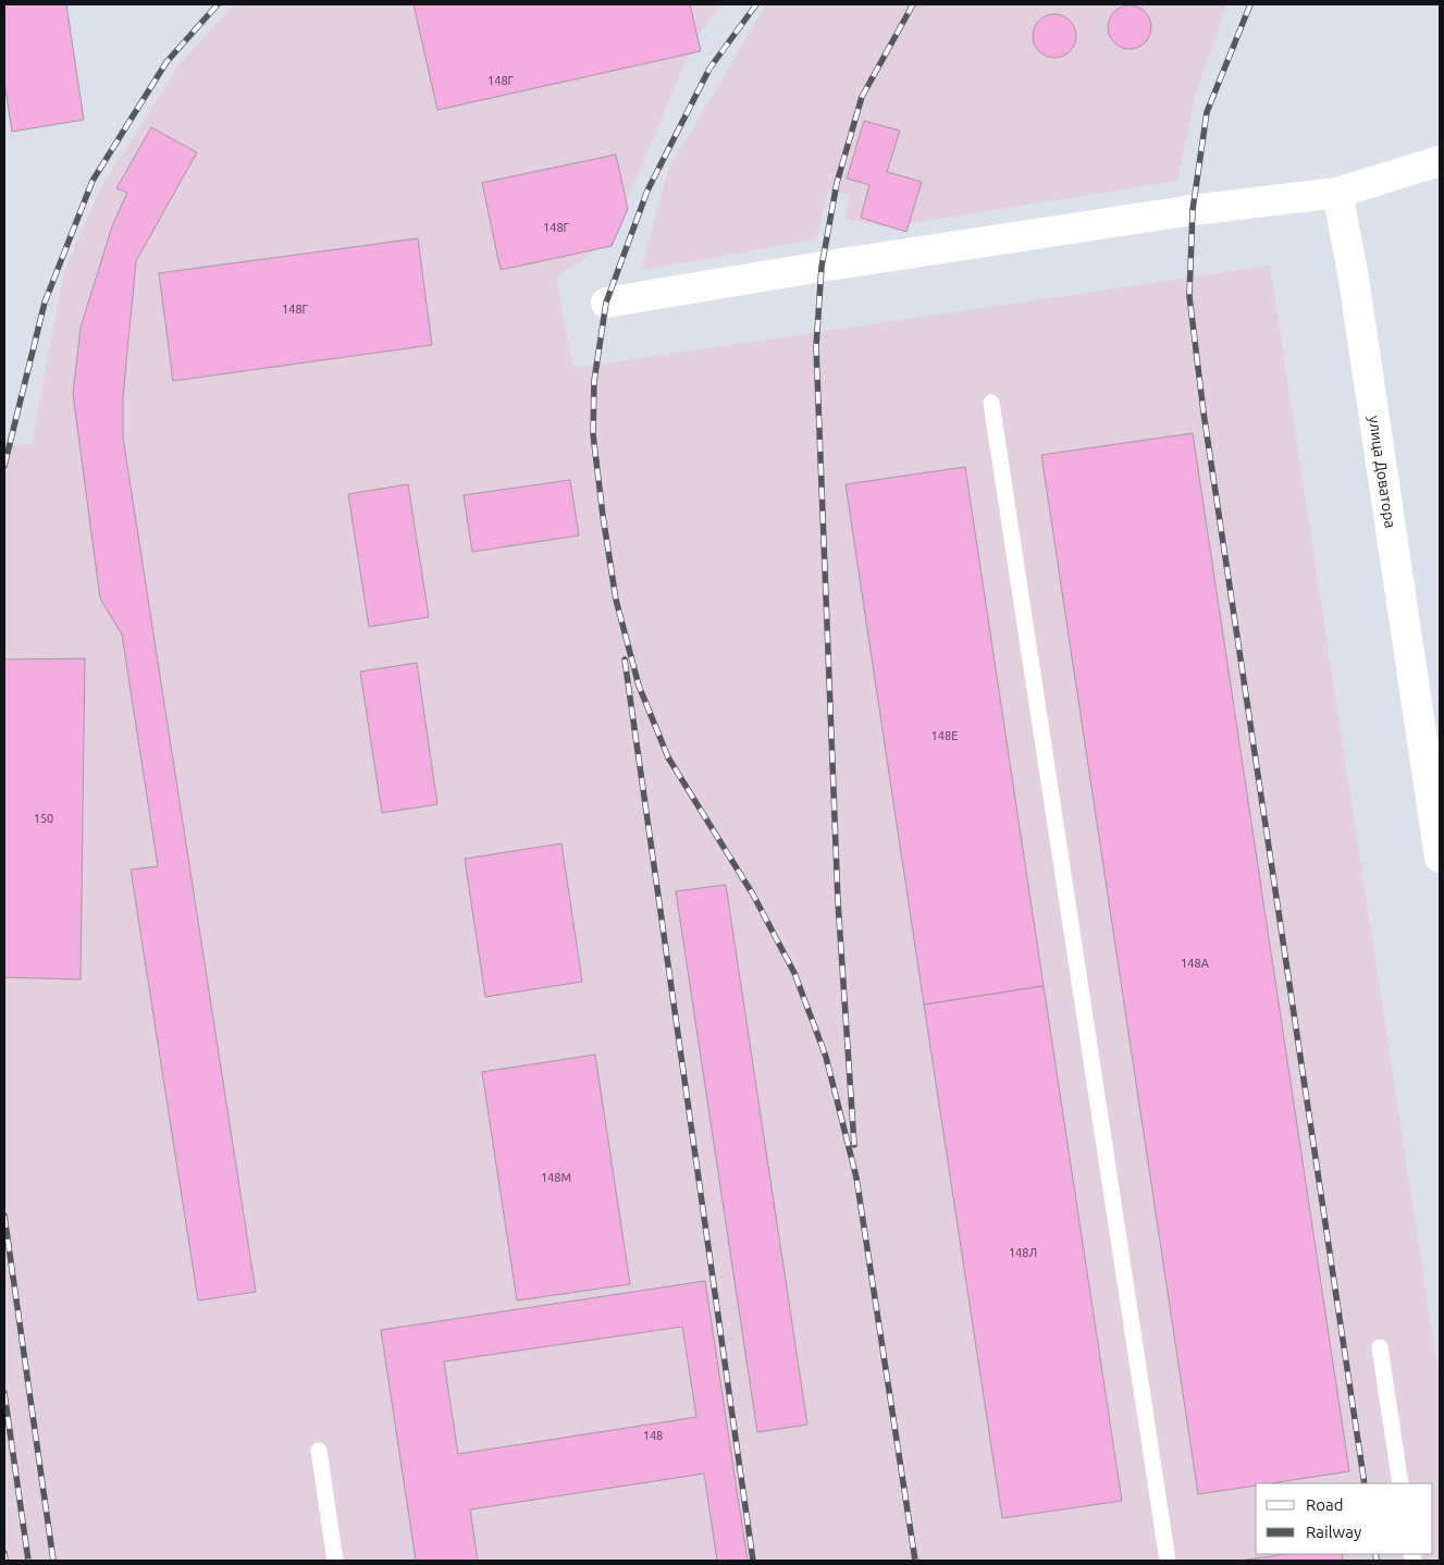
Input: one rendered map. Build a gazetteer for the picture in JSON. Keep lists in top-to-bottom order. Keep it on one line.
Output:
{"streets":{"street":["улица Доватора"]},"house_numbers":["148Г","148Г","148Г","148Е","150","148А","148М","148Л","148"],"legend":["Road","Railway"]}
